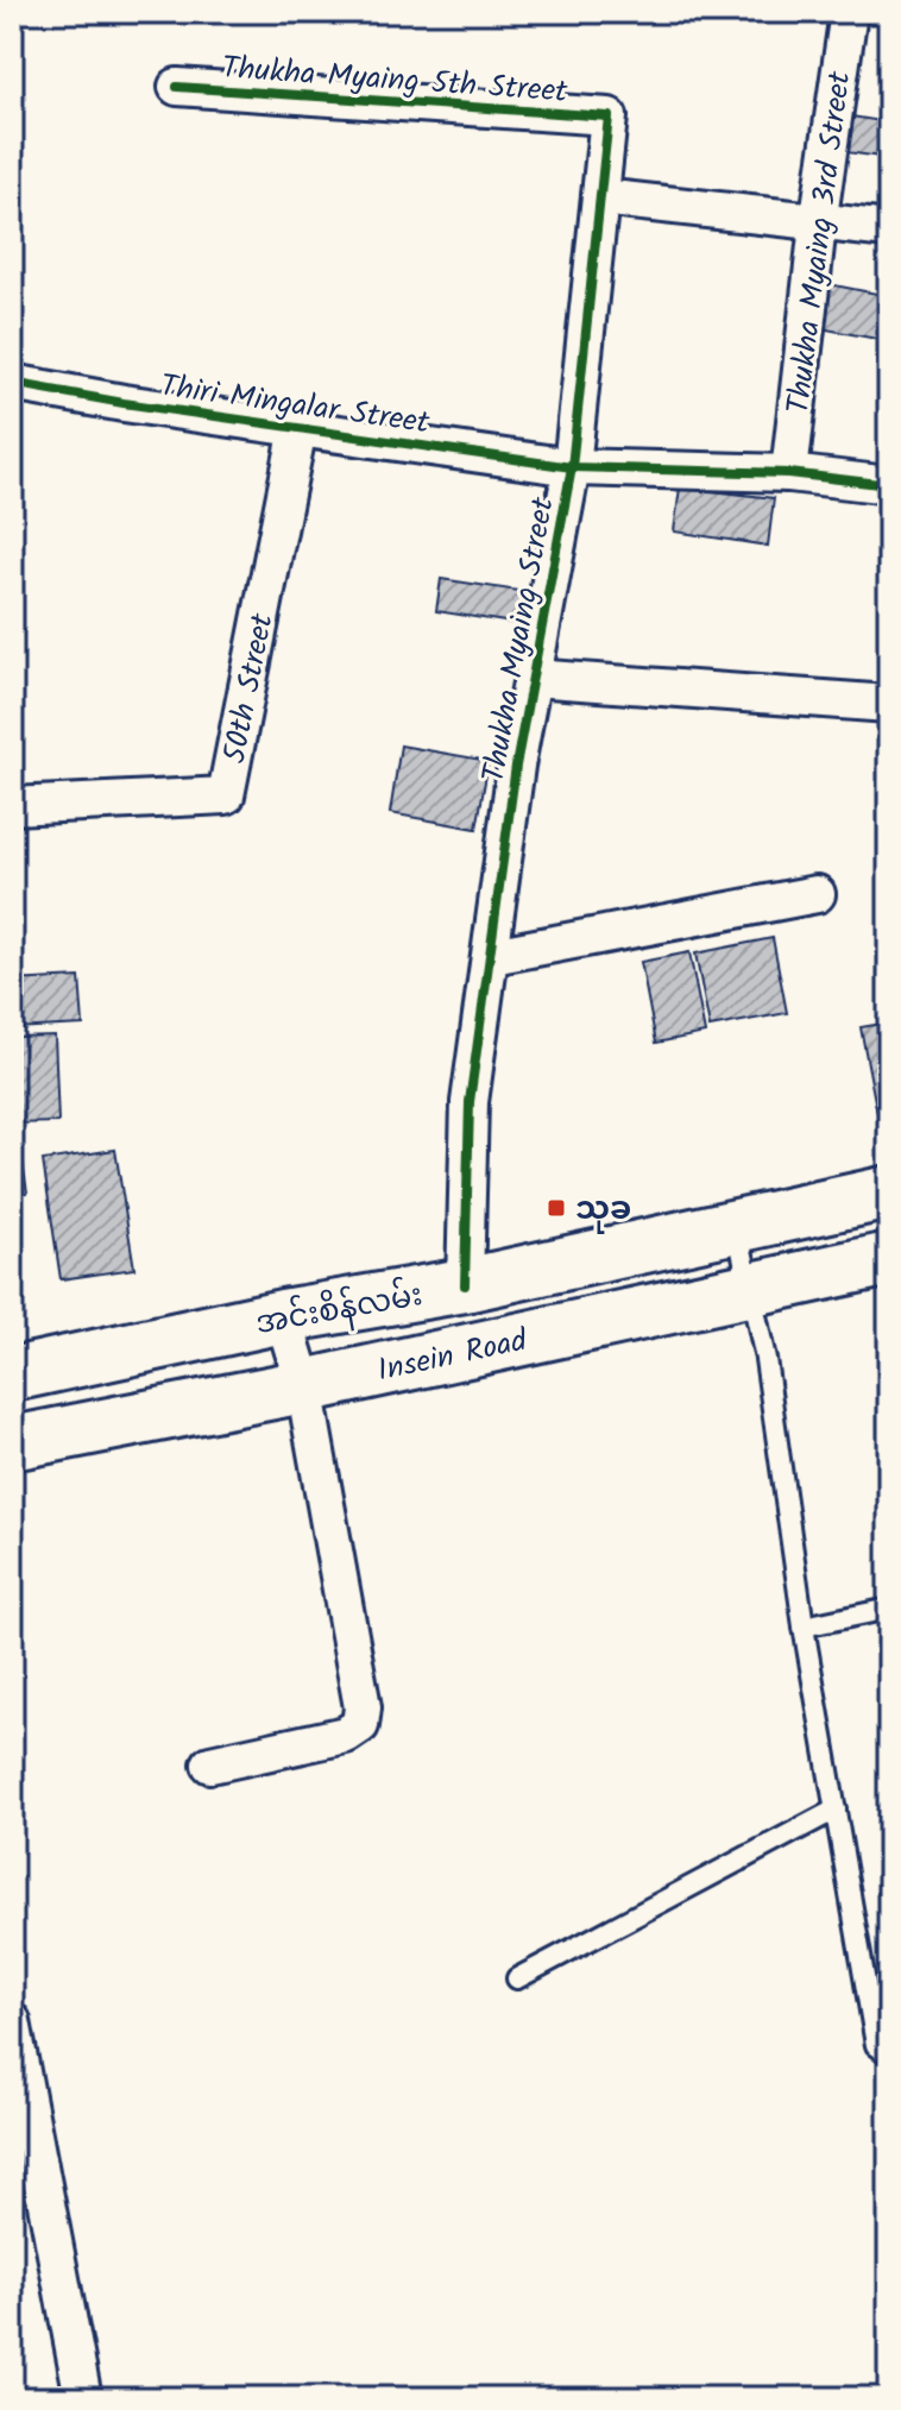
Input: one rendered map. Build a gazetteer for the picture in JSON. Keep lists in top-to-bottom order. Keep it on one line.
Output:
{"streets":{"main road":["အင်းစိန်လမ်း","Insein Road"],"street":["Thukha Myaing 5th Street","Thukha Myaing 3rd Street","Thiri Mingalar Street","Thukha Myaing Street","50th Street"]},"crossings":[["Thukha Myaing 5th Street","Thukha Myaing Street"],["Thukha Myaing 3rd Street","Thiri Mingalar Street"],["Thiri Mingalar Street","Thukha Myaing Street"],["Thiri Mingalar Street","50th Street"],["Thukha Myaing Street","အင်းစိန်လမ်း"]],"places":{"transit":["သုခ"]}}
